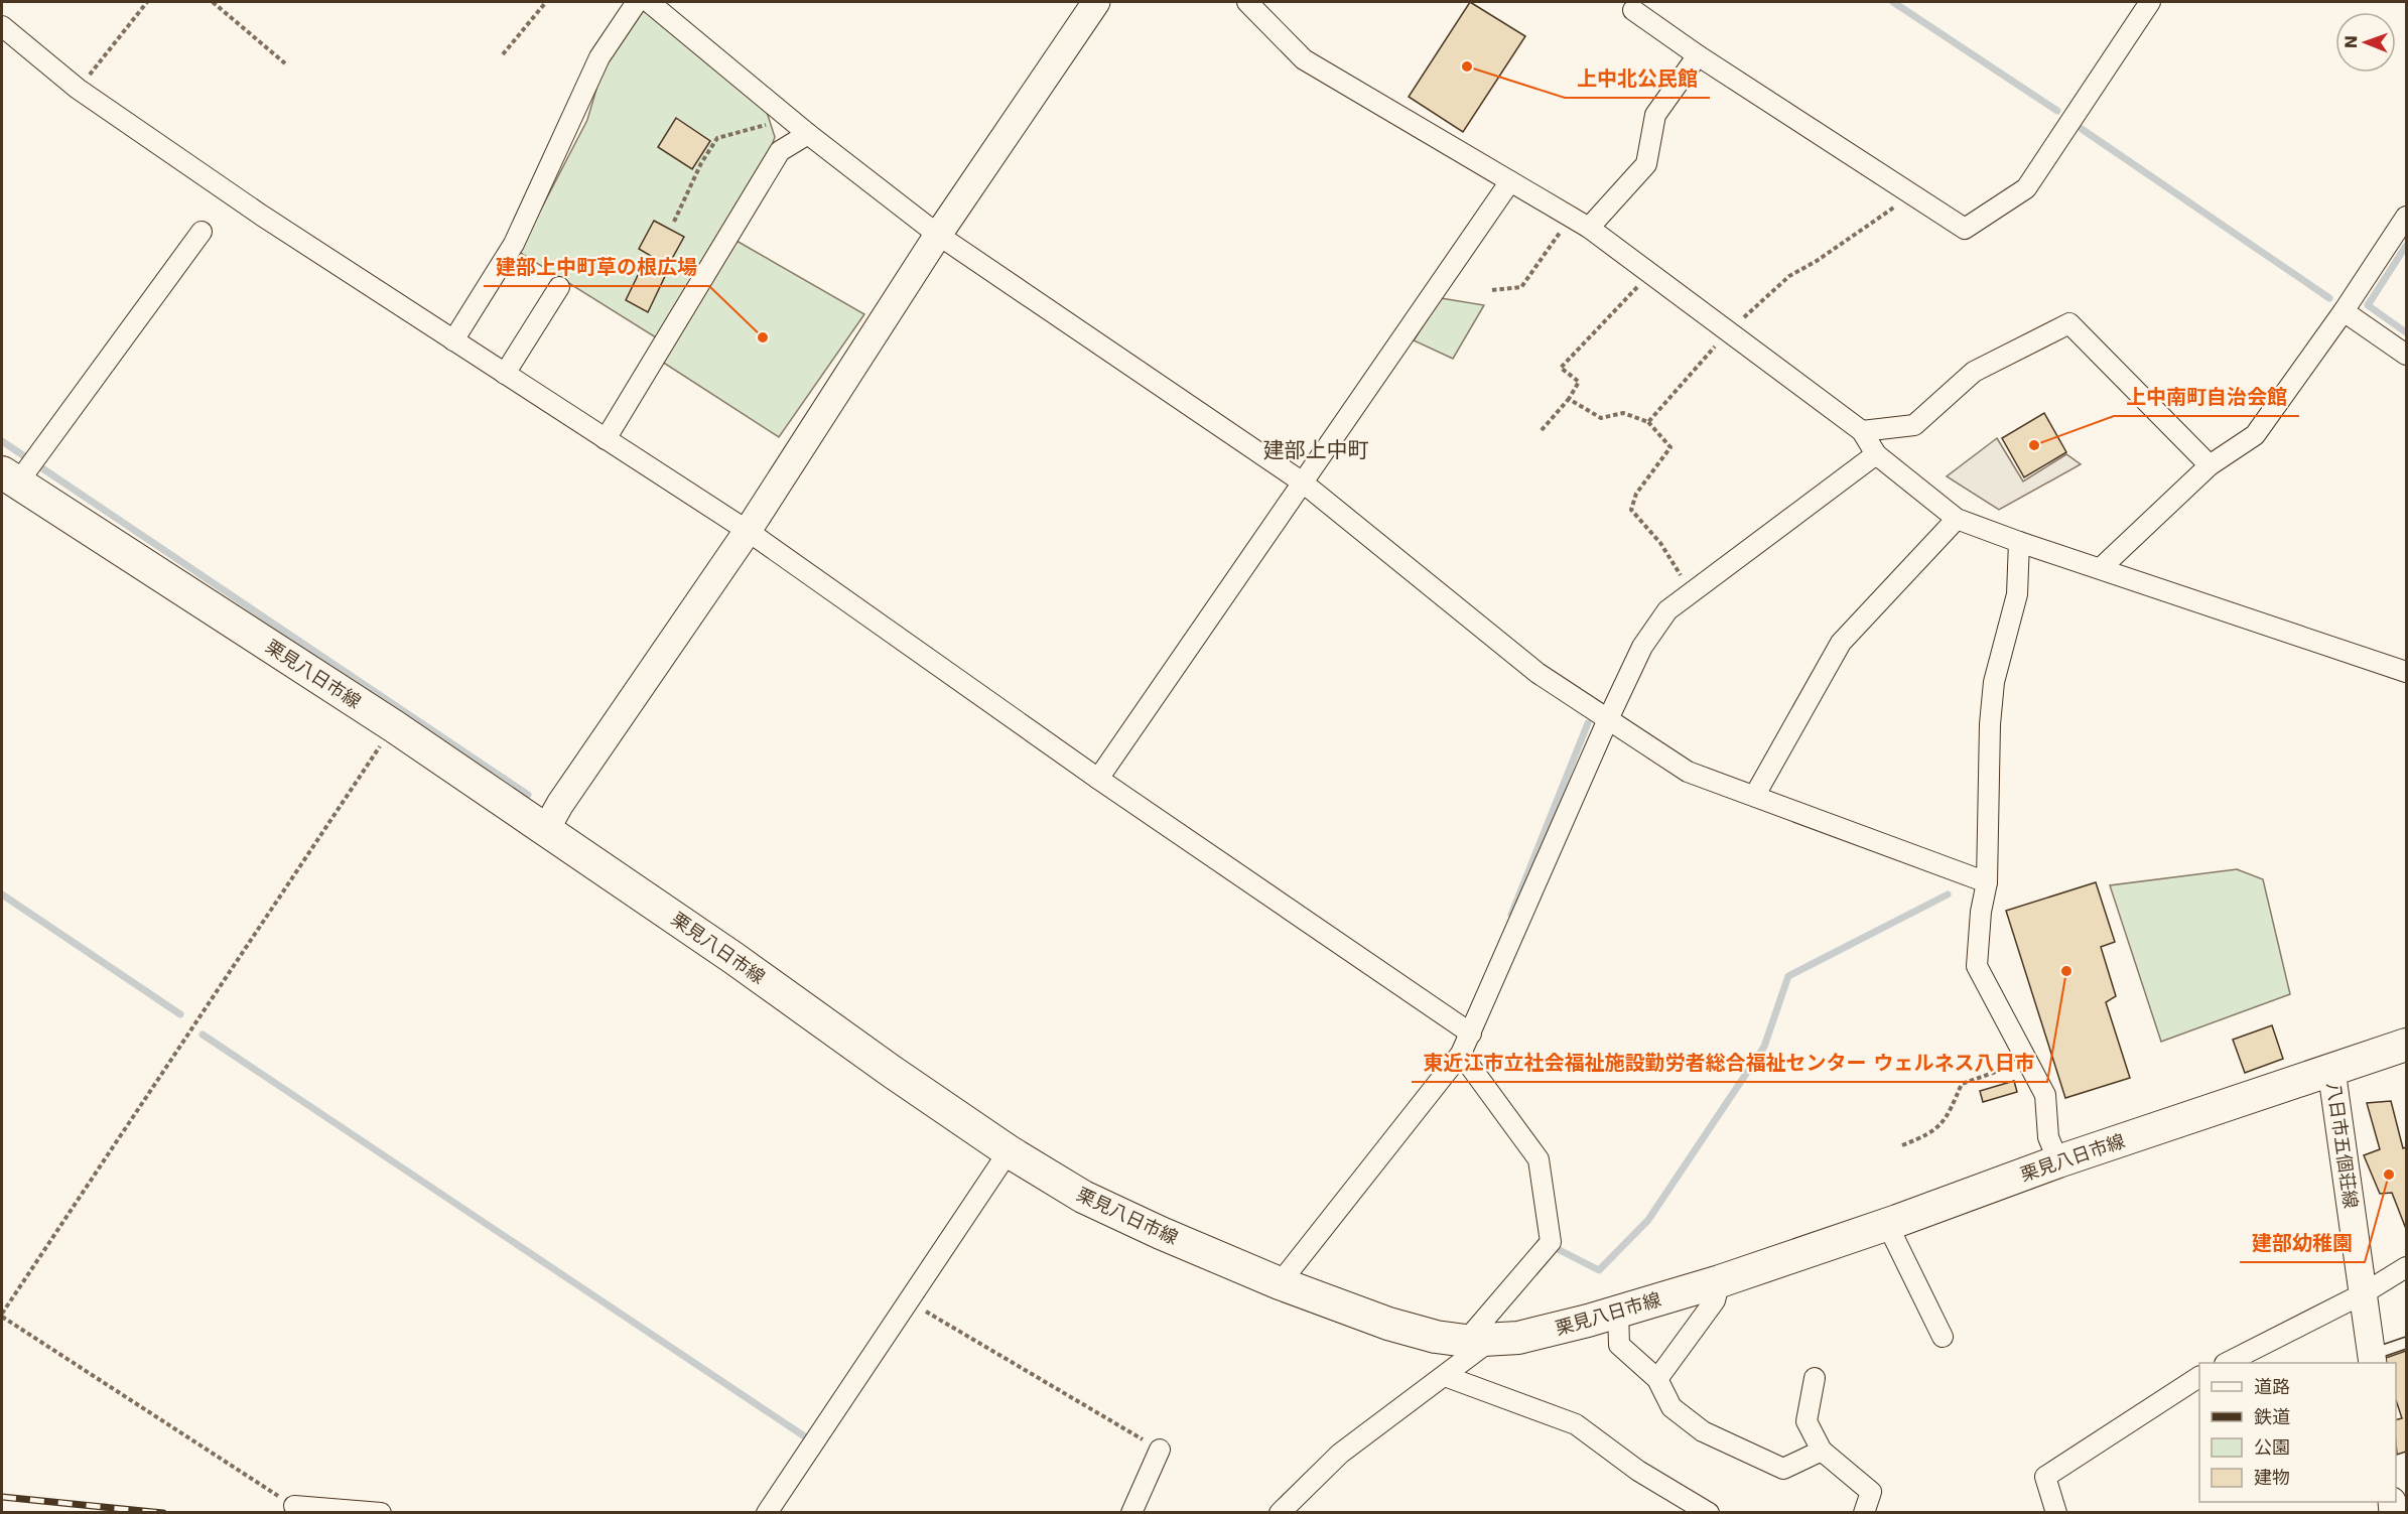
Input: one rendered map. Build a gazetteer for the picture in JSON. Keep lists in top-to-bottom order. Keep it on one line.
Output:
{"streets":{"main road":["栗見八日市線"],"street":["八日市五個荘線"]},"crossings":[["栗見八日市線","八日市五個荘線"]],"districts":["建部上中町"],"places":["上中北公民館","建部上中町草の根広場","上中南町自治会館","東近江市立社会福祉施設勤労者総合福祉センター ウェルネス八日市","建部幼稚園"],"legend":["道路","鉄道","公園","建物"],"north":"left"}
